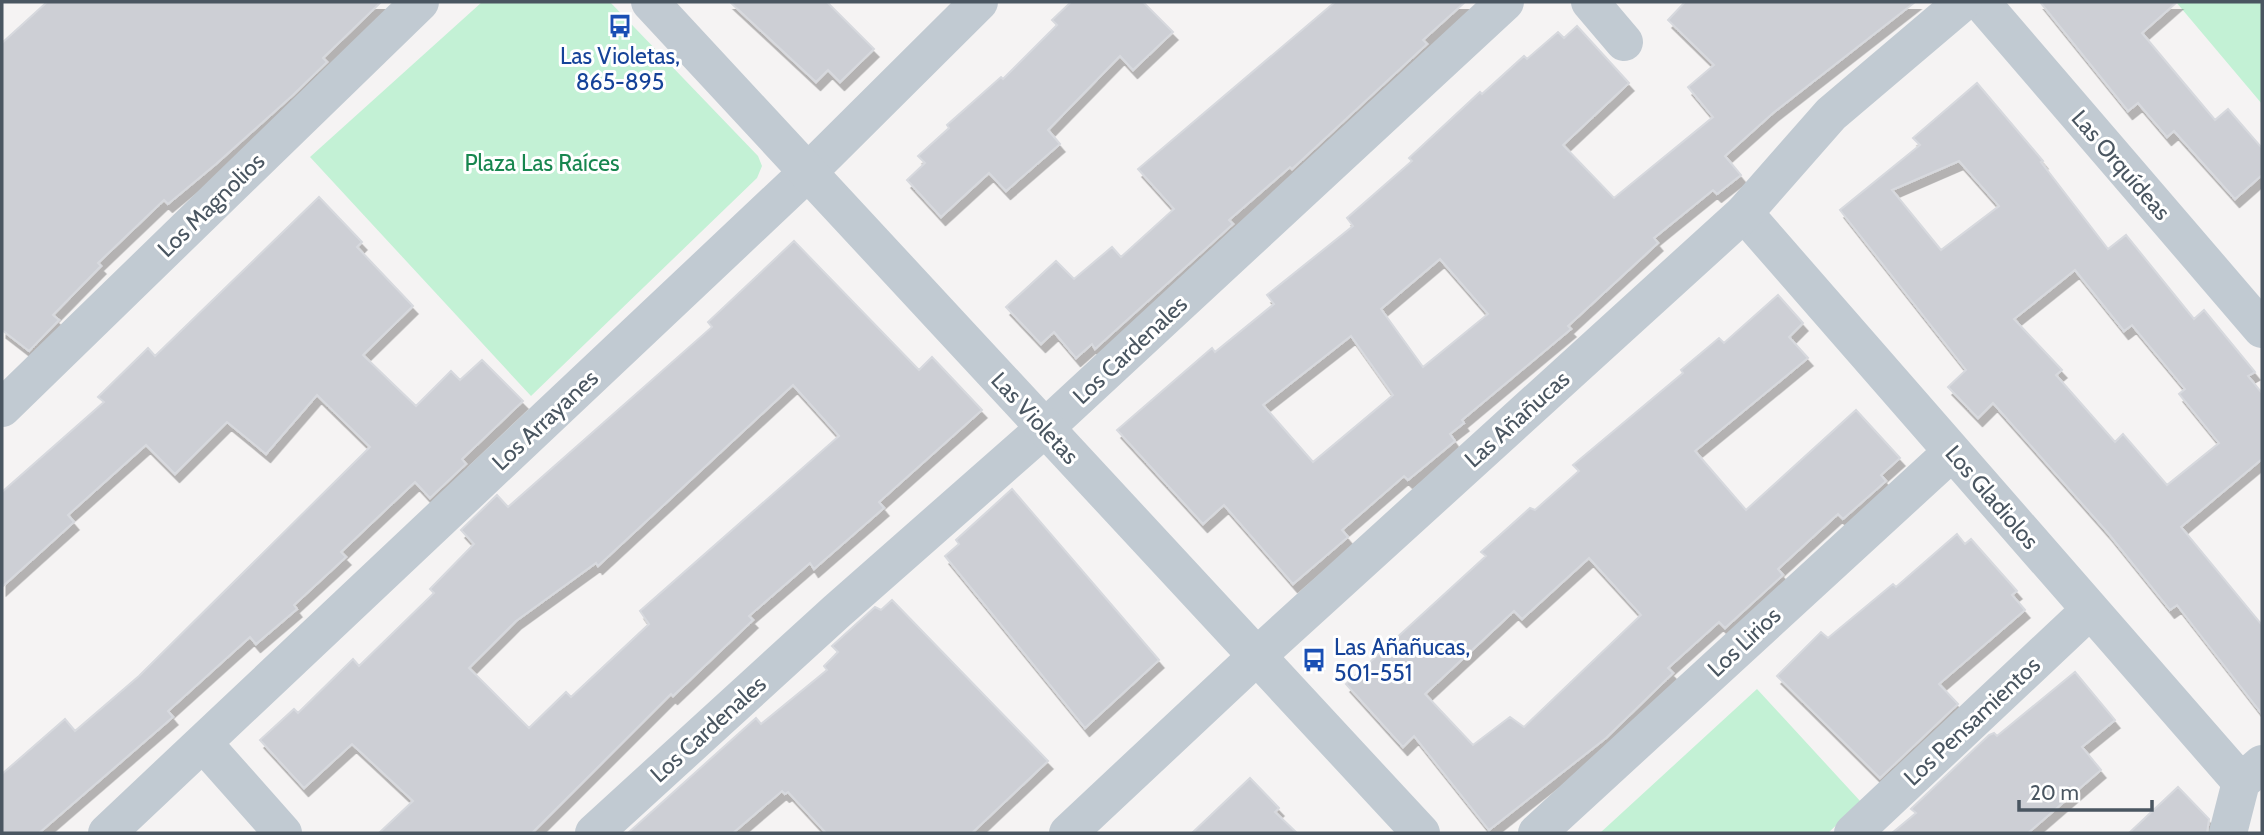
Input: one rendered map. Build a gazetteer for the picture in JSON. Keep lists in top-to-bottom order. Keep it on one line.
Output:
{"streets":{"street":["Las Orquídeas","Los Magnolios","Los Cardenales","Las Violetas","Las Añañucas","Los Arrayanes","Los Gladiolos","Los Lirios","Los Pensamientos"]},"crossings":[["Los Cardenales","Las Violetas"],["Las Violetas","Las Añañucas"],["Las Violetas","Los Arrayanes"],["Las Añañucas","Los Gladiolos"],["Los Gladiolos","Los Lirios"],["Los Gladiolos","Los Pensamientos"]],"parks":["Plaza Las Raíces"],"places":{"bus stop":["Las Violetas, 865-895","Las Añañucas, 501-551"]},"scale_bar":"20 m"}
